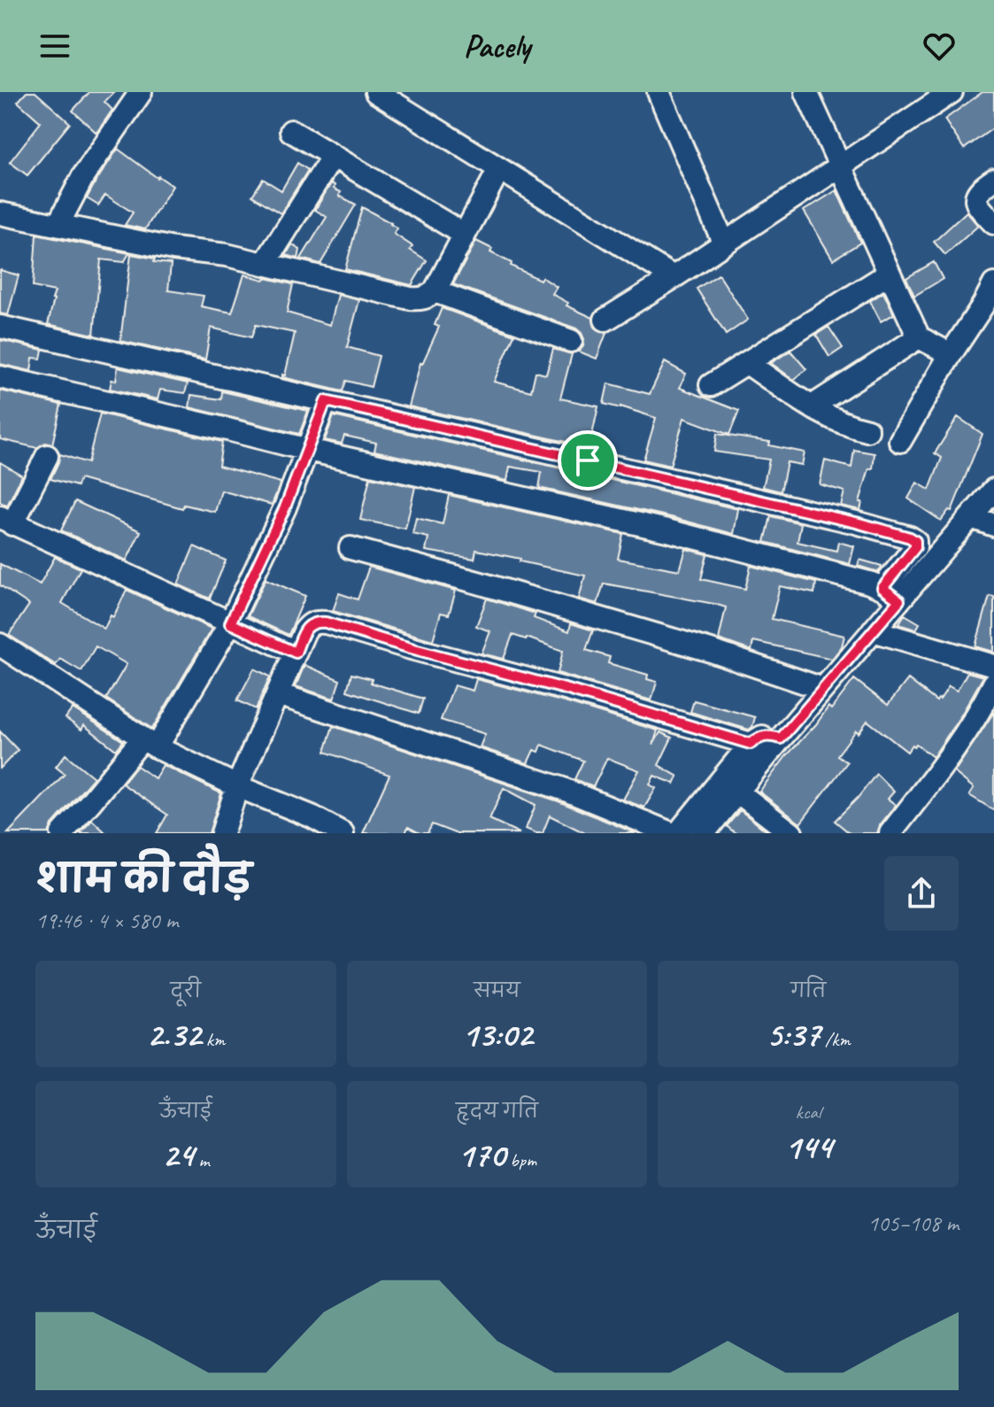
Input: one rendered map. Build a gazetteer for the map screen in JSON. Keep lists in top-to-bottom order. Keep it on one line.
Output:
{"page":{"header":"Pacely","heading":["शाम की दौड़","19:46 · 4 × 580 m"],"stats":[["दूरी","2.32 km"],["समय","13:02"],["गति","5:37 /km"],["ऊँचाई","24 m"],["हृदय गति","170 bpm"],["kcal","144"]],"chart":["ऊँचाई","105–108 m"]}}
